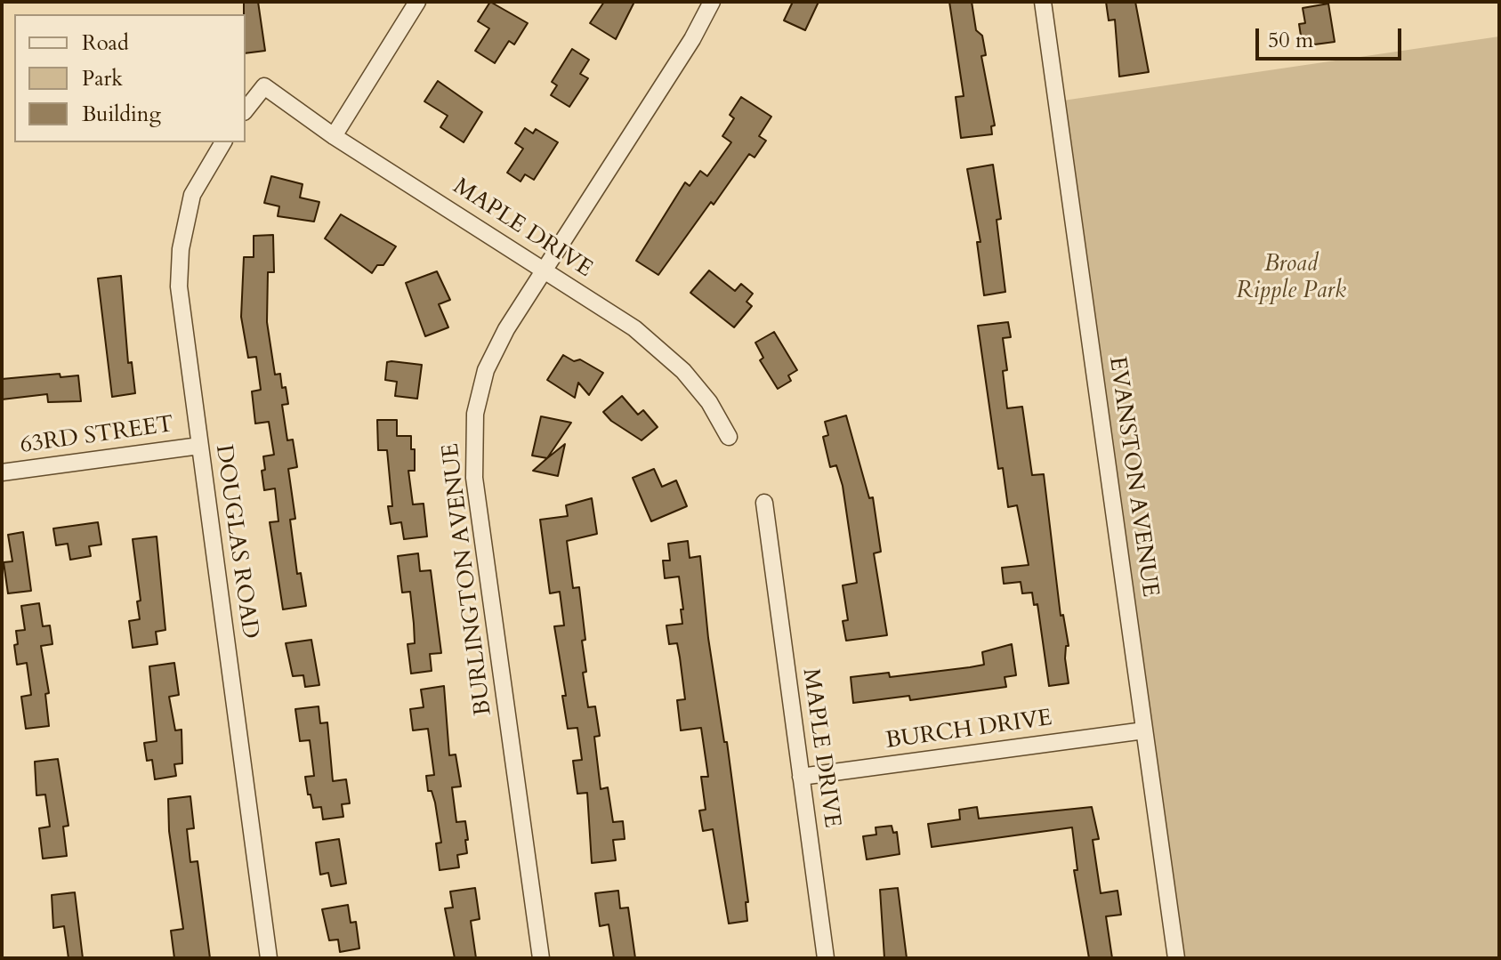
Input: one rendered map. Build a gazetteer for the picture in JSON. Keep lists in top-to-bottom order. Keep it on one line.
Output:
{"streets":{"street":["MAPLE DRIVE","63RD STREET","EVANSTON AVENUE","DOUGLAS ROAD","BURLINGTON AVENUE","BURCH DRIVE"]},"crossings":[["MAPLE DRIVE","BURLINGTON AVENUE"],["MAPLE DRIVE","BURCH DRIVE"],["63RD STREET","DOUGLAS ROAD"],["EVANSTON AVENUE","BURCH DRIVE"]],"parks":["Broad Ripple Park"],"legend":["Road","Park","Building"],"scale_bar":"50 m"}
